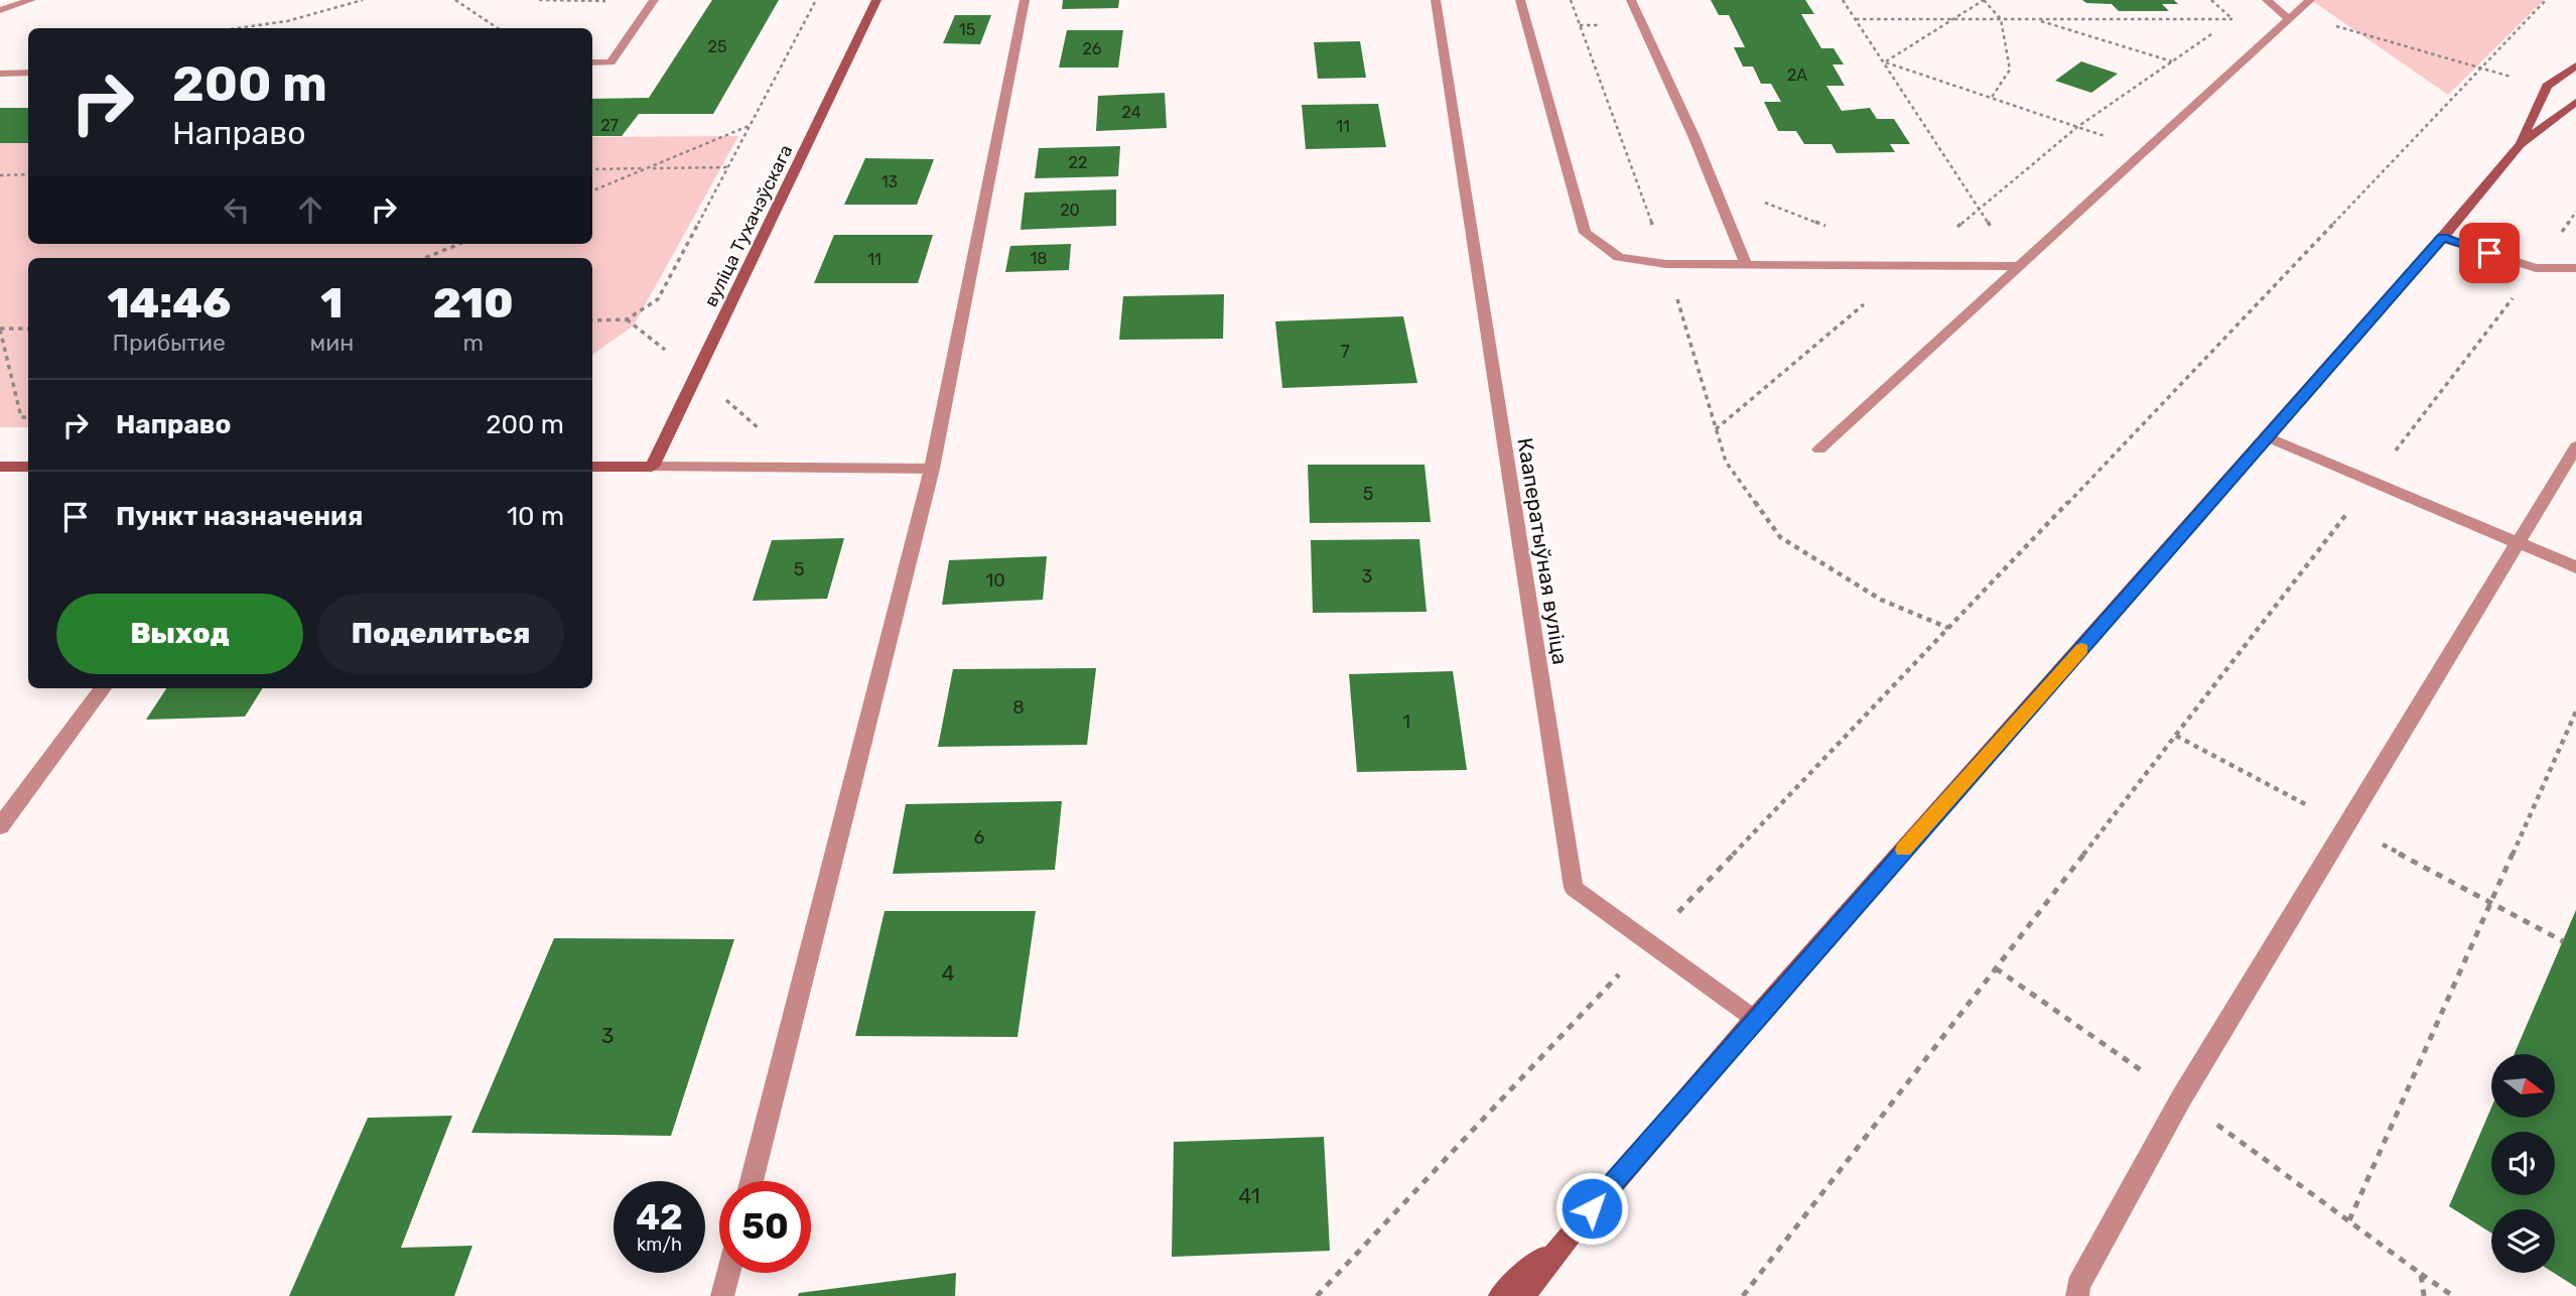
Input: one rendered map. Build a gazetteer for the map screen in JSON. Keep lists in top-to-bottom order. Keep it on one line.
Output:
{"streets":{"main road":["вуліца Тухачэўскага"],"street":["Кааператыўная вуліца"]},"house_numbers":["15","25","26","2А","24","27","11","22","13","20","18","11","7","5","5","3","10","8","1","6","4","3","41"],"north":"right","page":{"turn":["200 m","Направо"],"eta":["14:46","Прибытие","1","мин","210","m"],"list":[{"name":"Направо","value":"200 m"},{"name":"Пункт назначения","value":"10 m"}],"buttons":["Выход","Поделиться"],"speed":"42 km/h","limit":"50"}}
